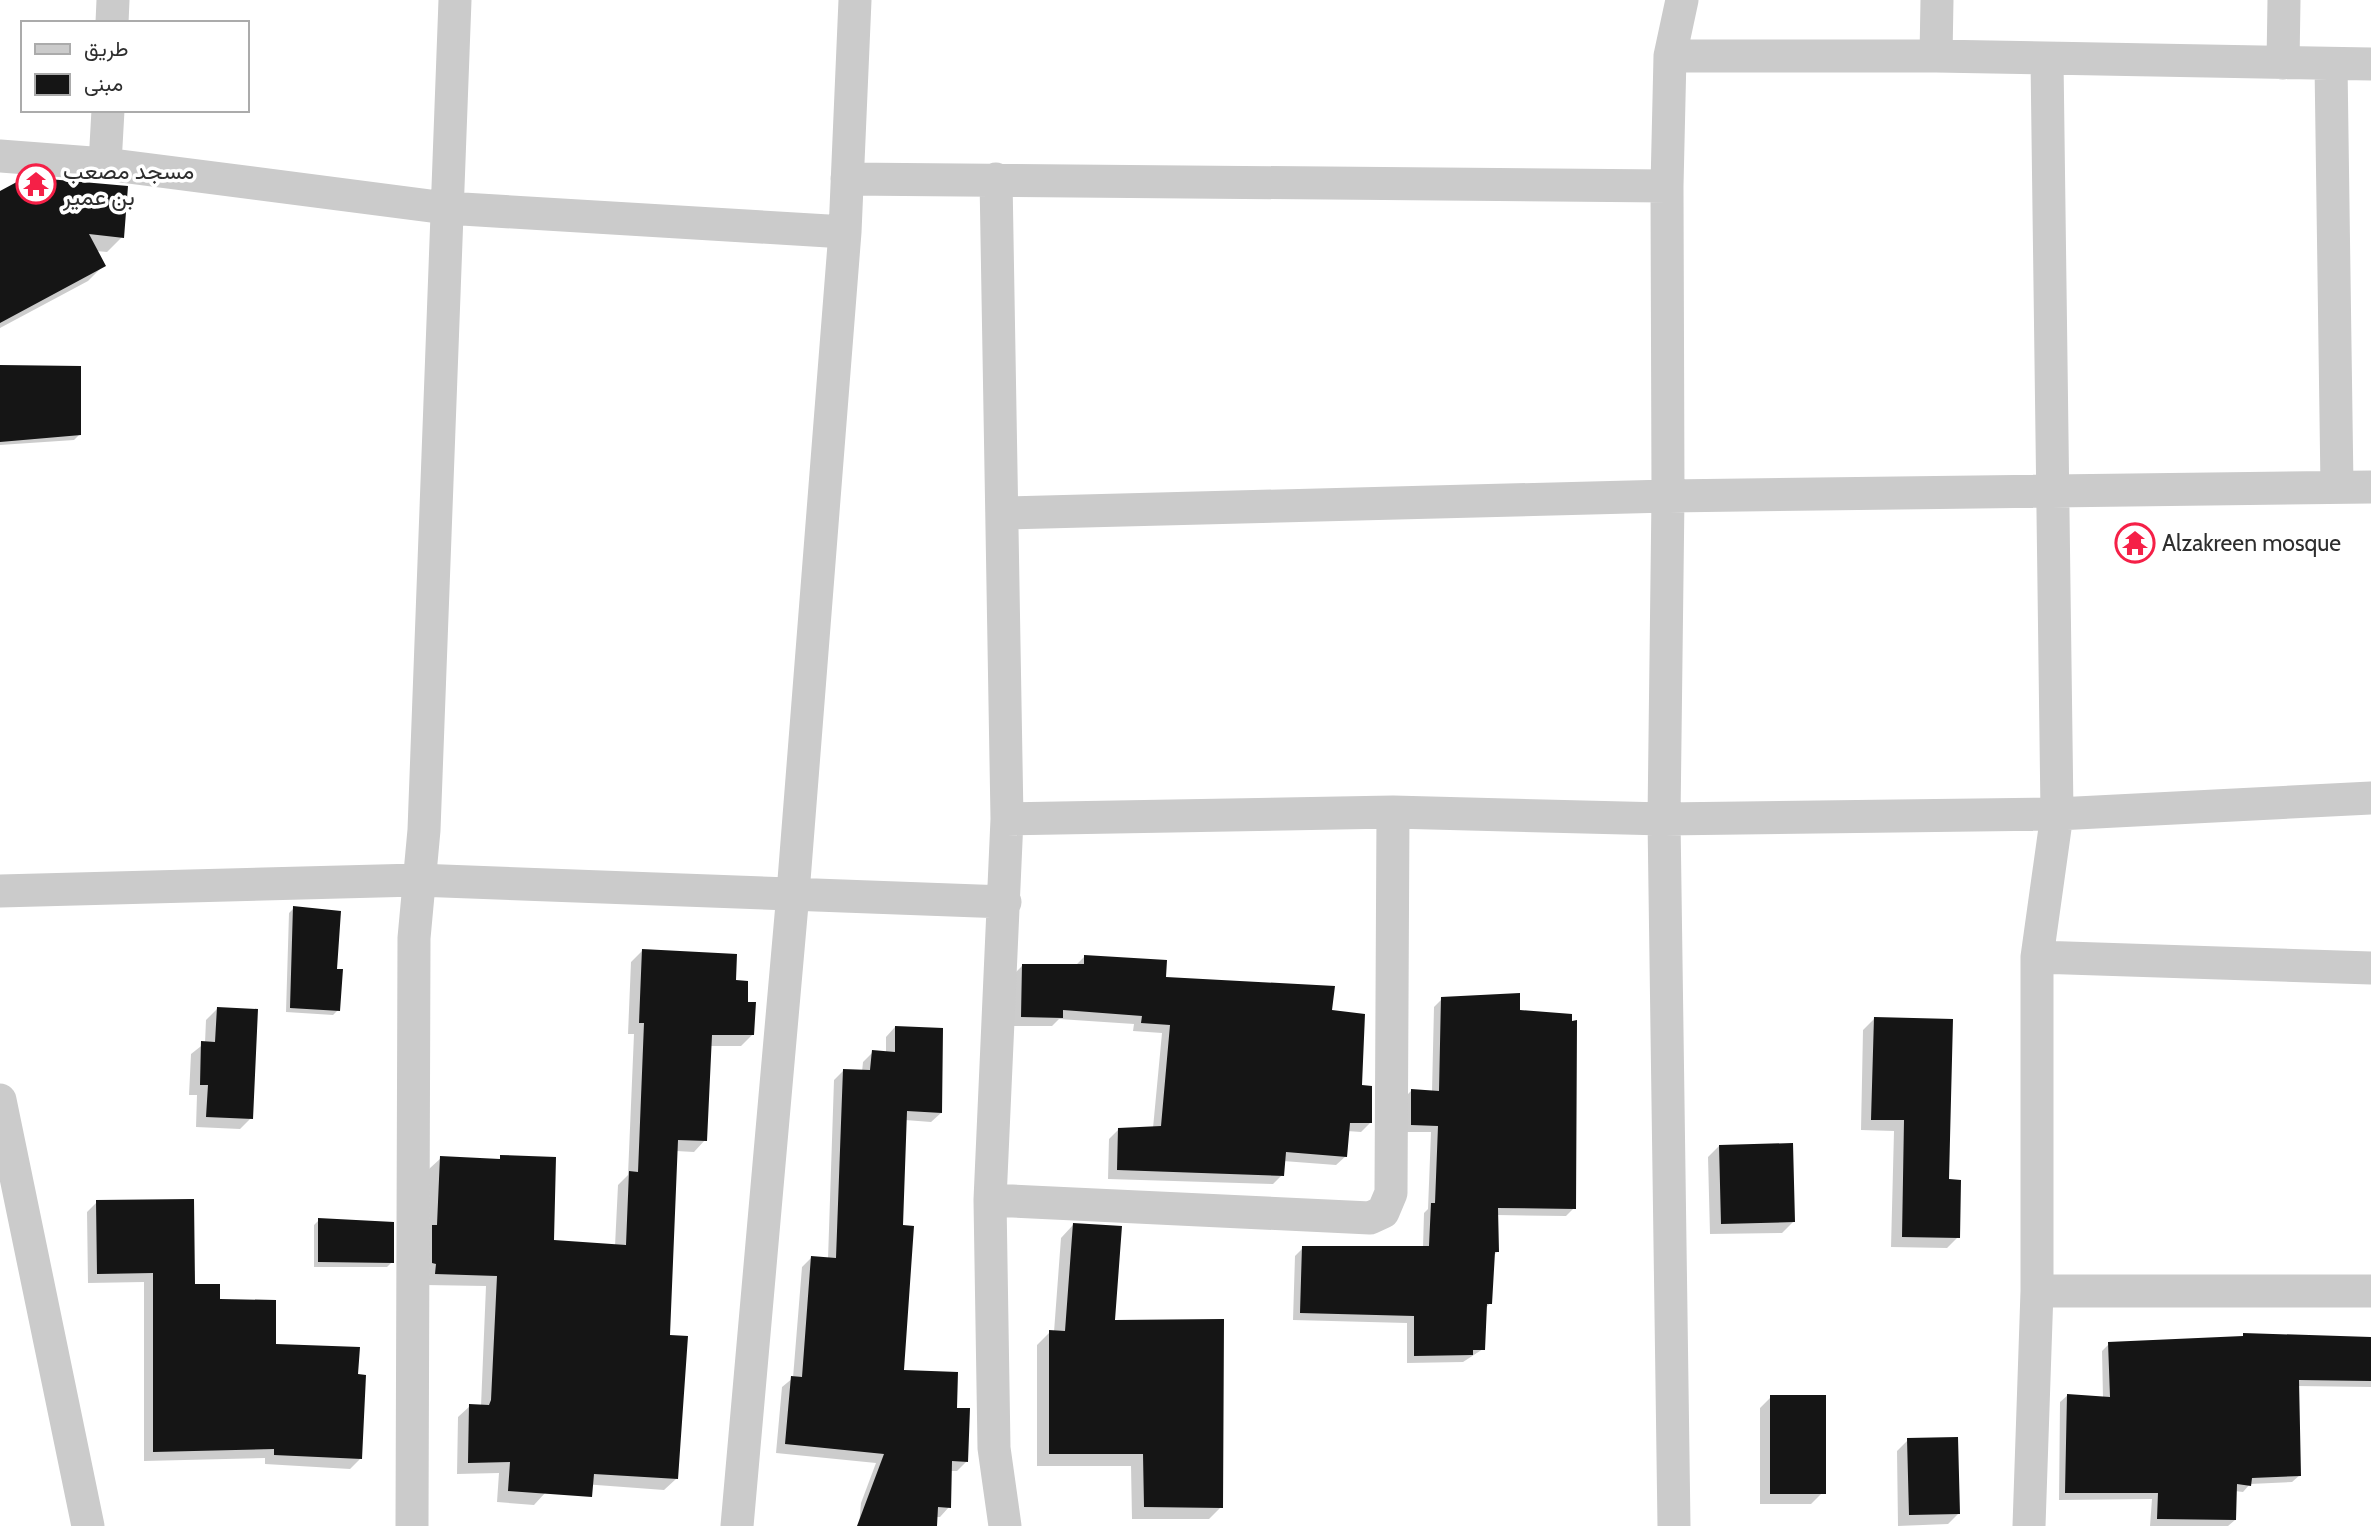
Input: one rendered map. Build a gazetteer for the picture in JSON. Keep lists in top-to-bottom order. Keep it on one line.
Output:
{"places":{"temple":["مسجد مصعب بن عمير","Alzakreen mosque"]},"legend":["طريق","مبنى"]}
